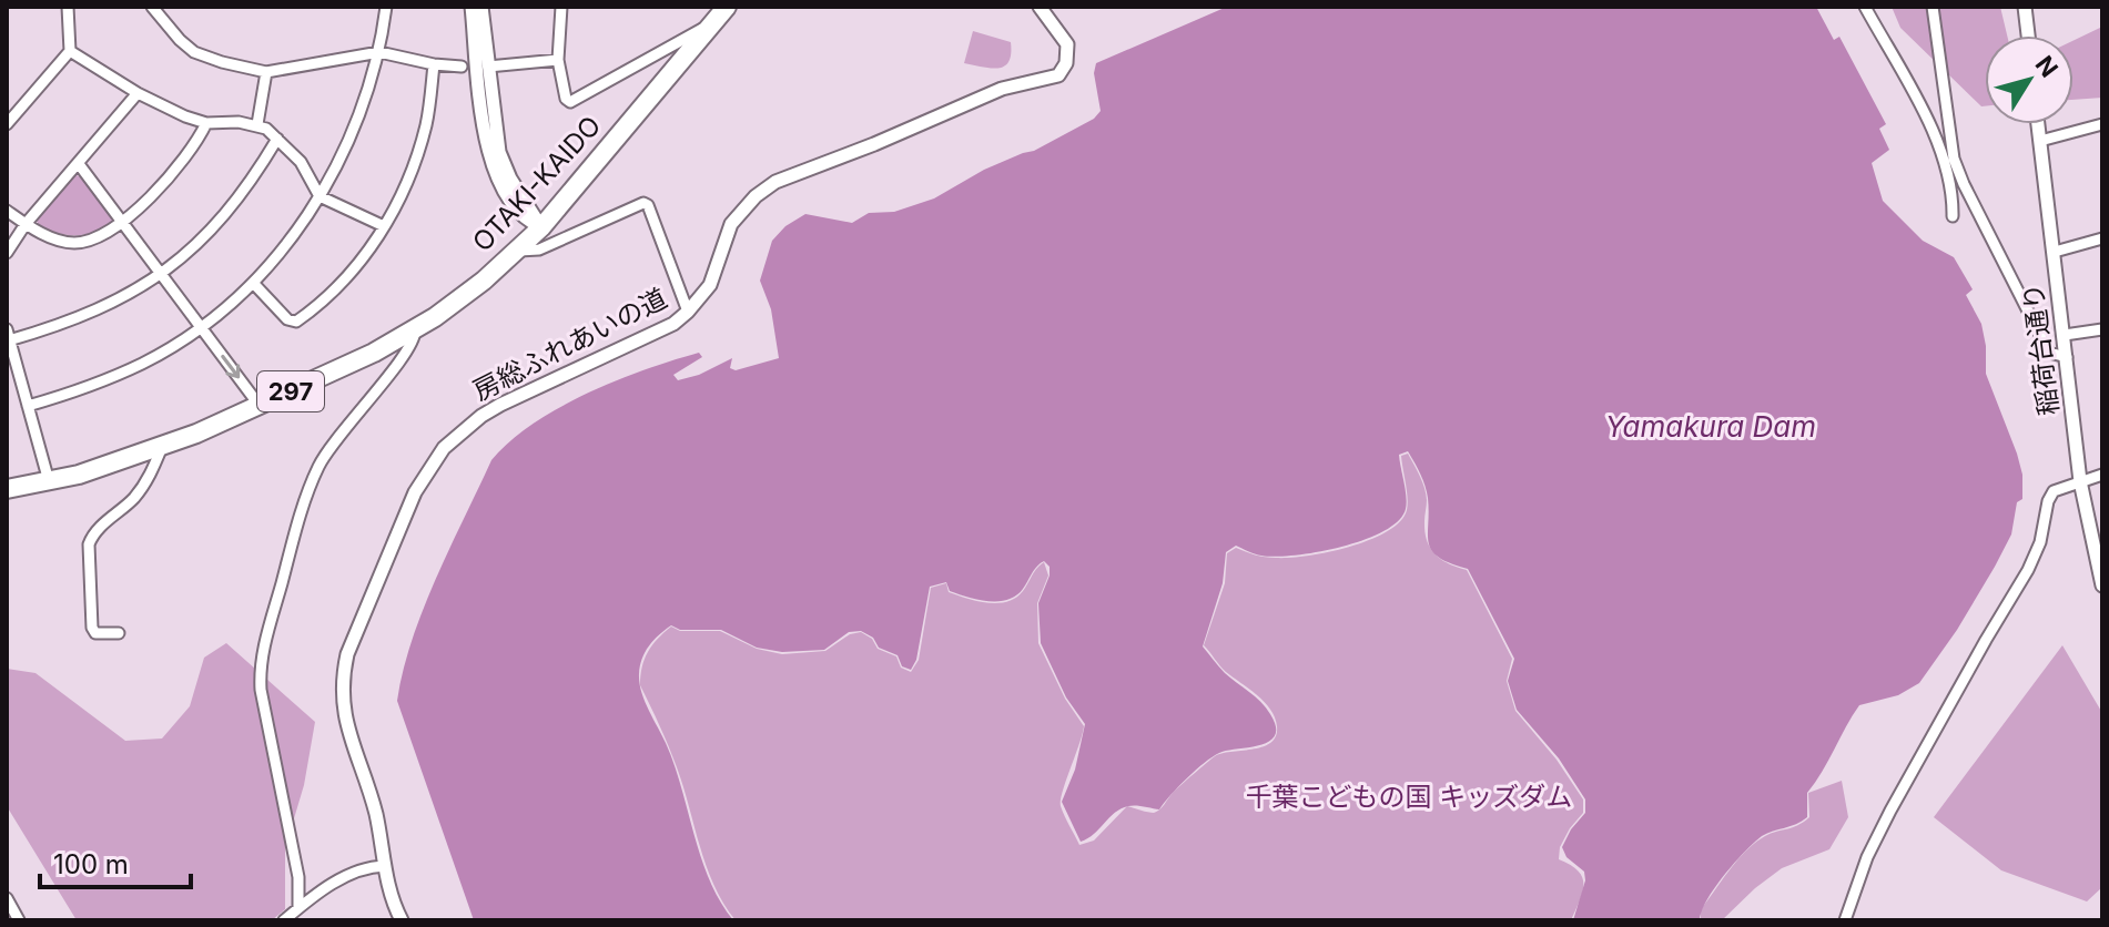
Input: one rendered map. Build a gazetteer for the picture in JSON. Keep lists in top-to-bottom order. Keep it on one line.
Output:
{"streets":{"highway":["OTAKI-KAIDO","297"],"street":["房総ふれあいの道","稲荷台通り"]},"water":["Yamakura Dam"],"parks":["千葉こどもの国 キッズダム"],"scale_bar":"100 m","north":"top right"}
